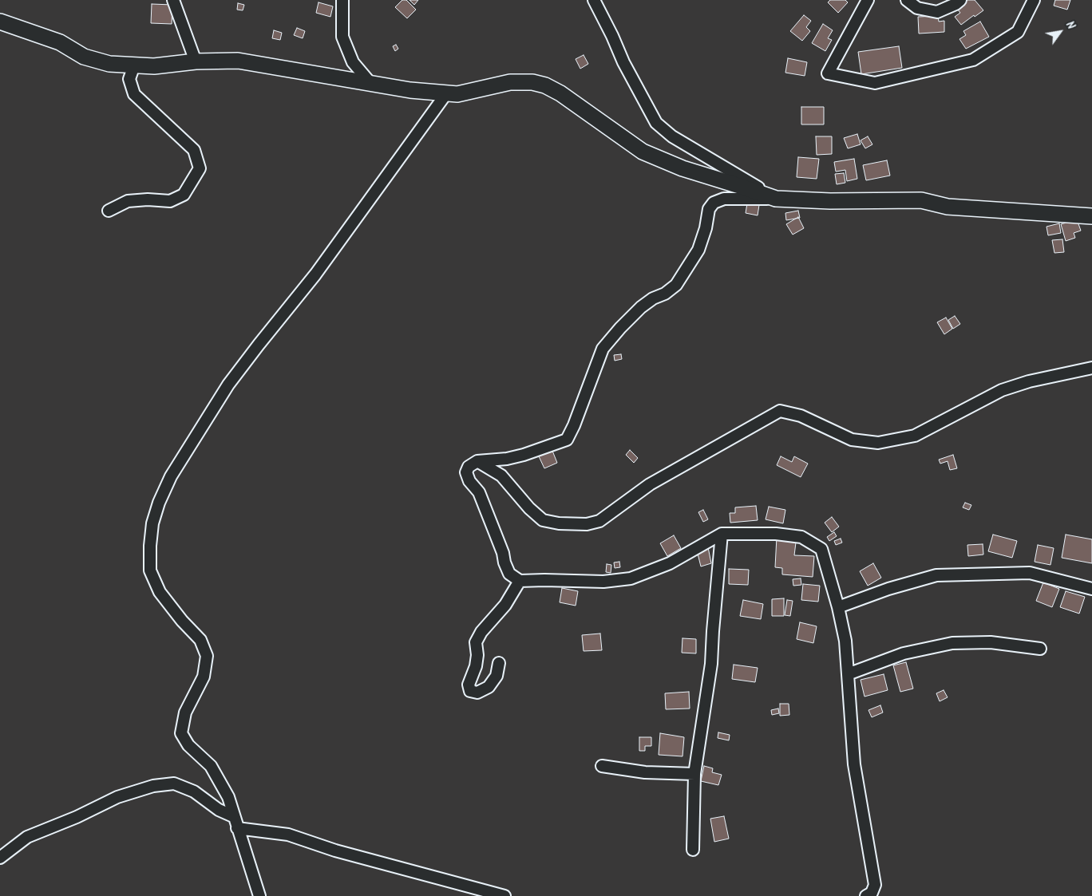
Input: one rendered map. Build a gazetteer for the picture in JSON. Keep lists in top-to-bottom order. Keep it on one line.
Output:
{"north":"top right"}
